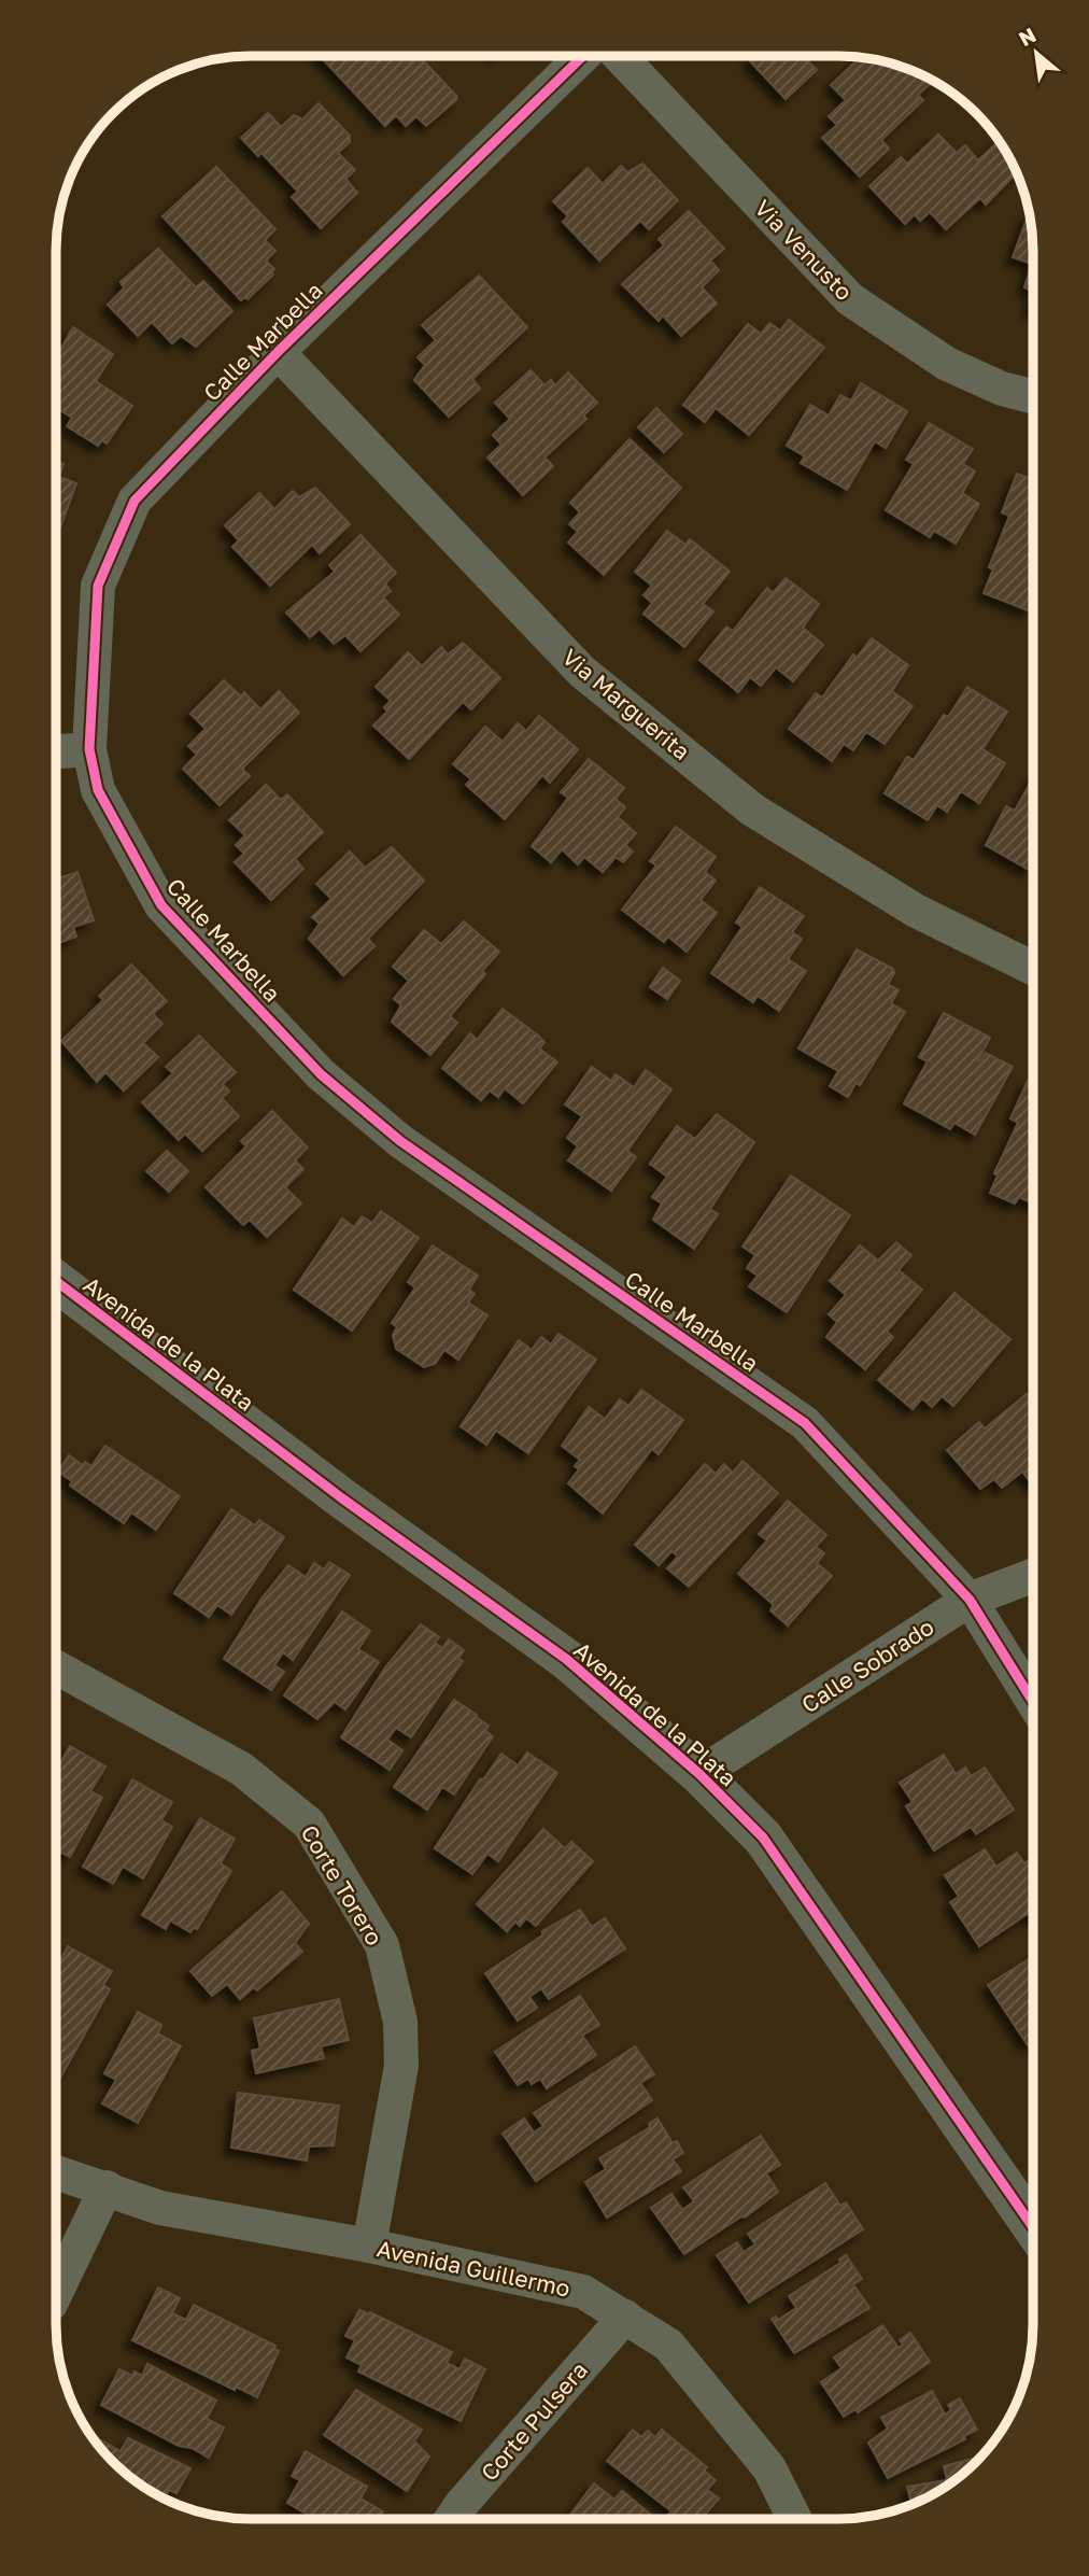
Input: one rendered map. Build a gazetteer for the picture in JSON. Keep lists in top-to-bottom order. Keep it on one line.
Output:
{"streets":{"street":["Via Venusto","Calle Marbella","Via Marguerita","Avenida de la Plata","Calle Sobrado","Corte Torero","Avenida Guillermo","Corte Pulsera"]},"crossings":[["Calle Marbella","Via Marguerita"],["Calle Marbella","Calle Sobrado"],["Avenida de la Plata","Calle Sobrado"],["Corte Torero","Avenida Guillermo"],["Avenida Guillermo","Corte Pulsera"]],"north":"top left"}
